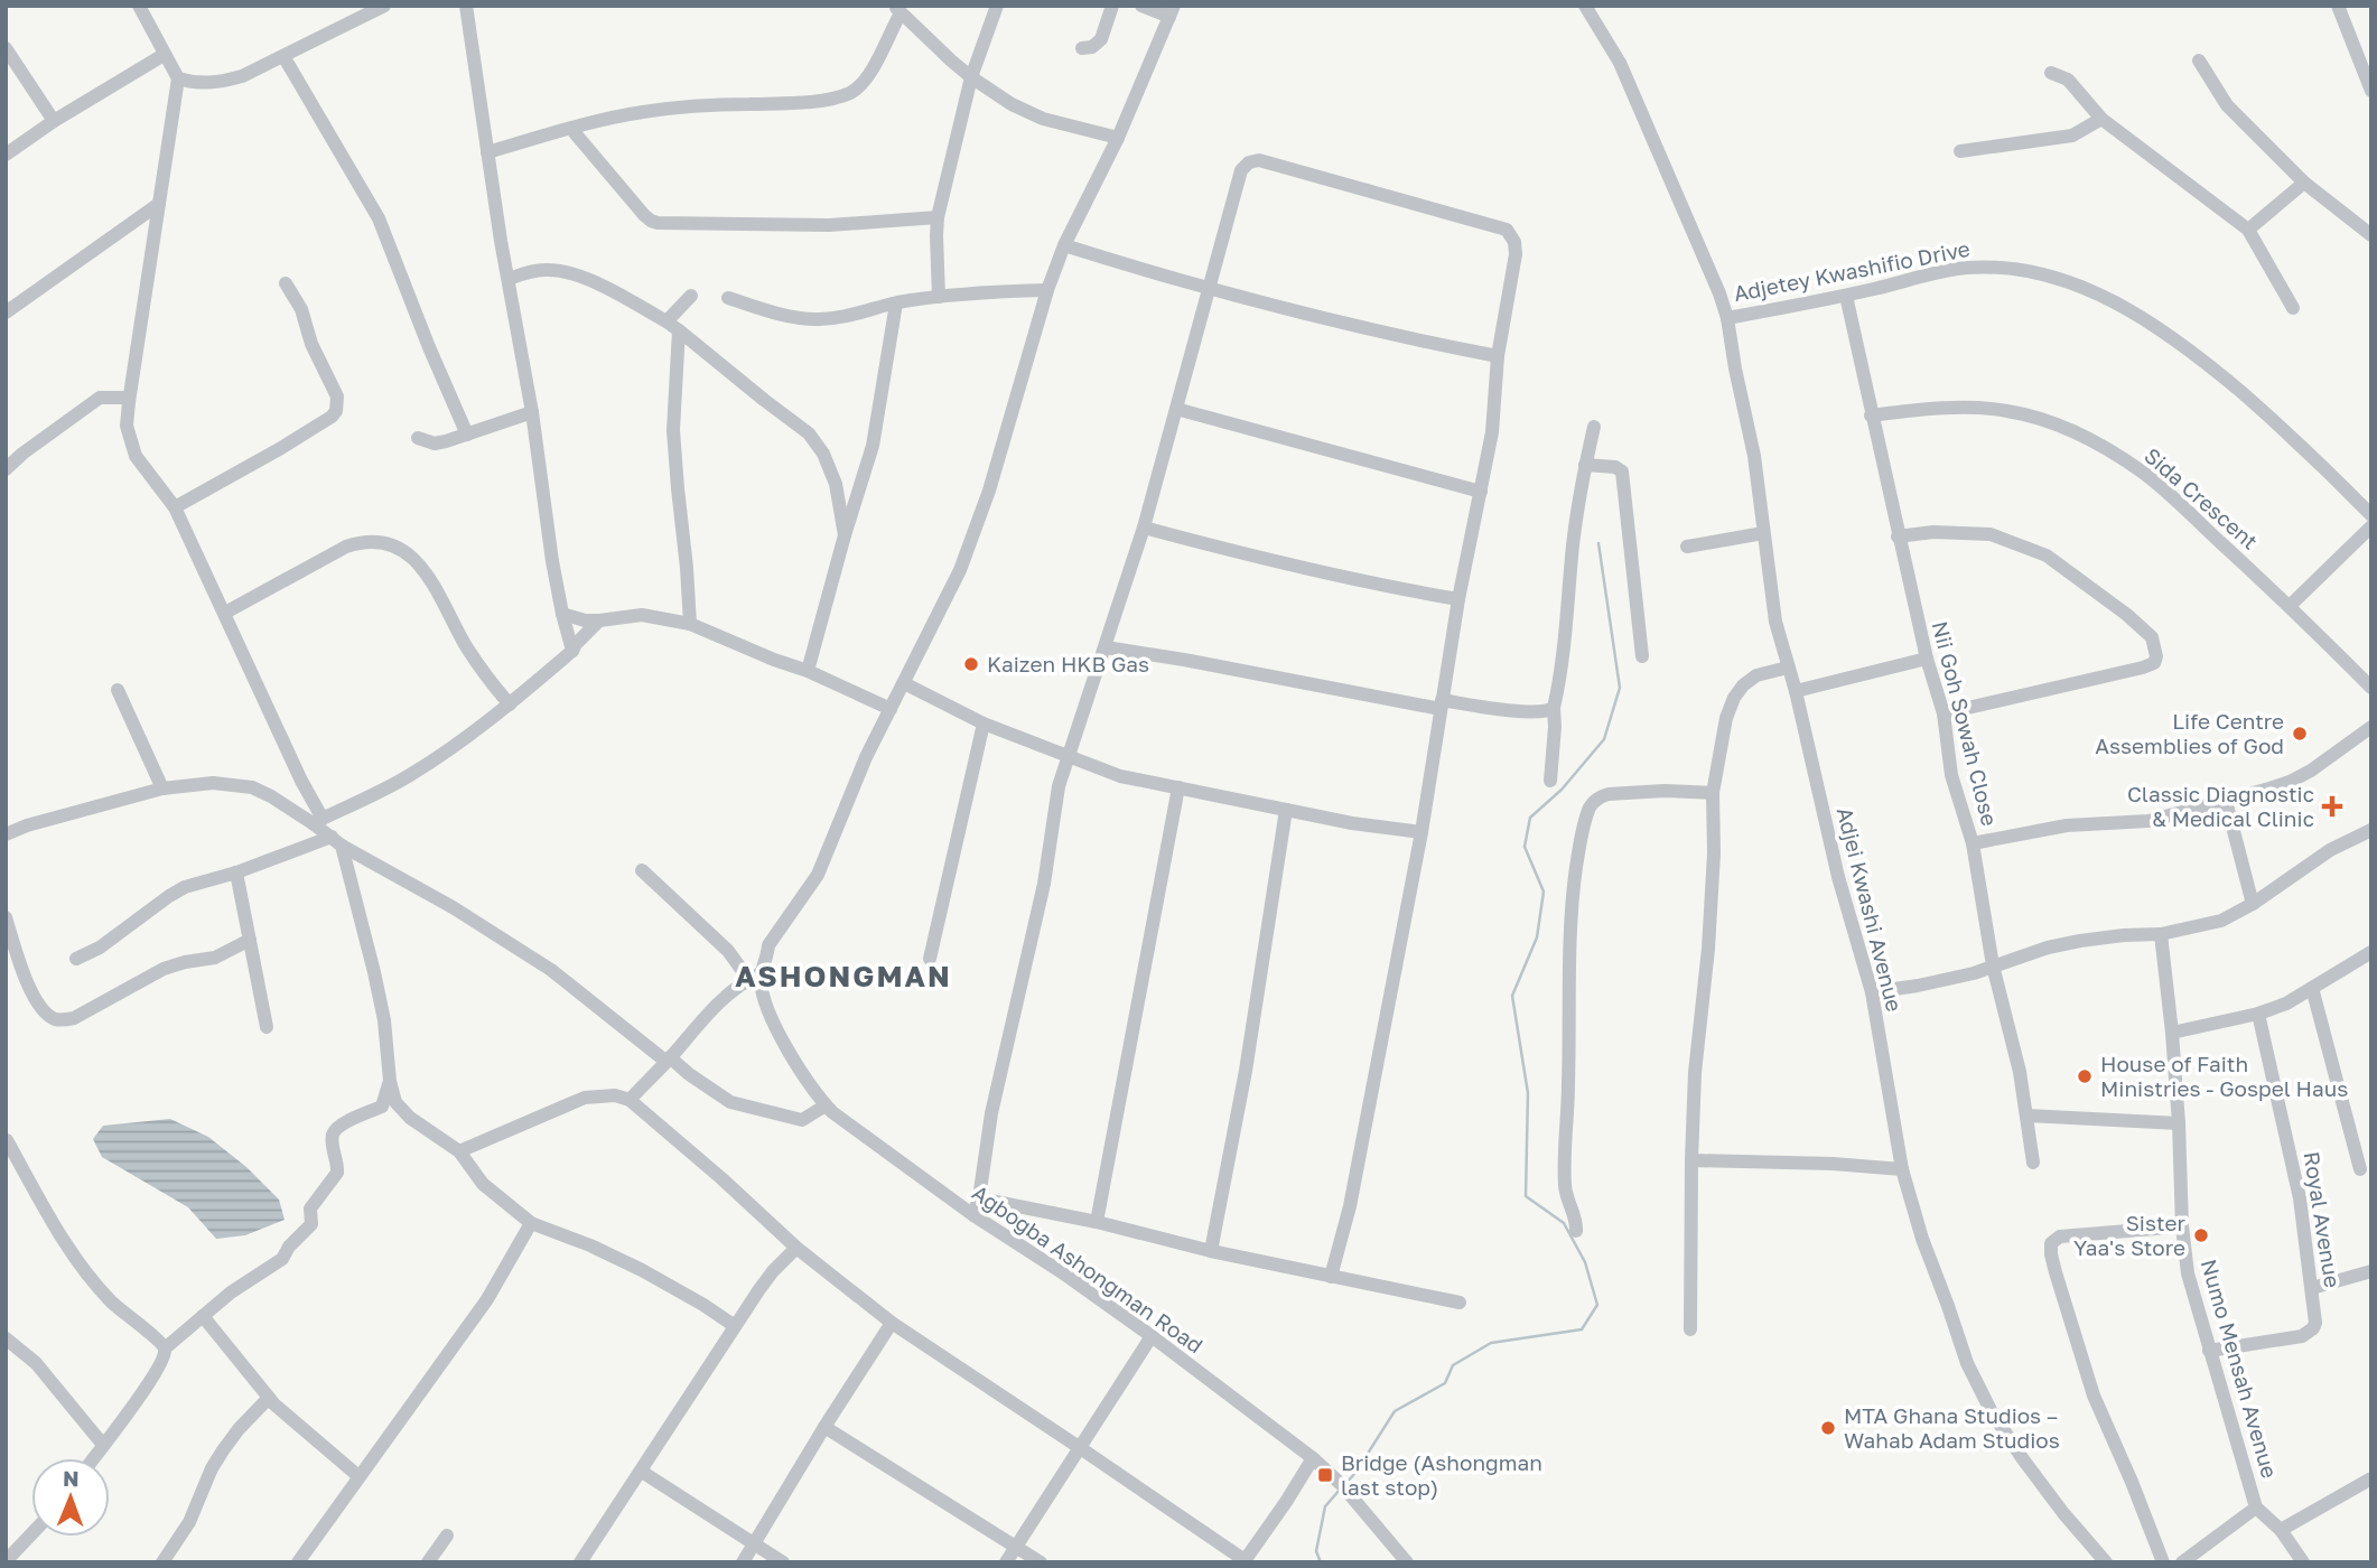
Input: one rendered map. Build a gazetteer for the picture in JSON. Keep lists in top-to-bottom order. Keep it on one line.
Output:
{"streets":{"street":["Adjetey Kwashifio Drive","Sida Crescent","Nii Goh Sowah Close","Adjei Kwashi Avenue","Royal Avenue","Agbogba Ashongman Road","Numo Mensah Avenue"]},"crossings":[["Adjetey Kwashifio Drive","Nii Goh Sowah Close"],["Adjetey Kwashifio Drive","Adjei Kwashi Avenue"],["Sida Crescent","Nii Goh Sowah Close"],["Royal Avenue","Numo Mensah Avenue"]],"districts":["ASHONGMAN"],"places":{"other":["Kaizen HKB Gas","Life Centre Assemblies of God","House of Faith Ministries - Gospel Haus","Sister Yaa's Store","MTA Ghana Studios – Wahab Adam Studios"],"health":["Classic Diagnostic & Medical Clinic"],"transit":["Bridge (Ashongman last stop)"]},"north":"top"}
